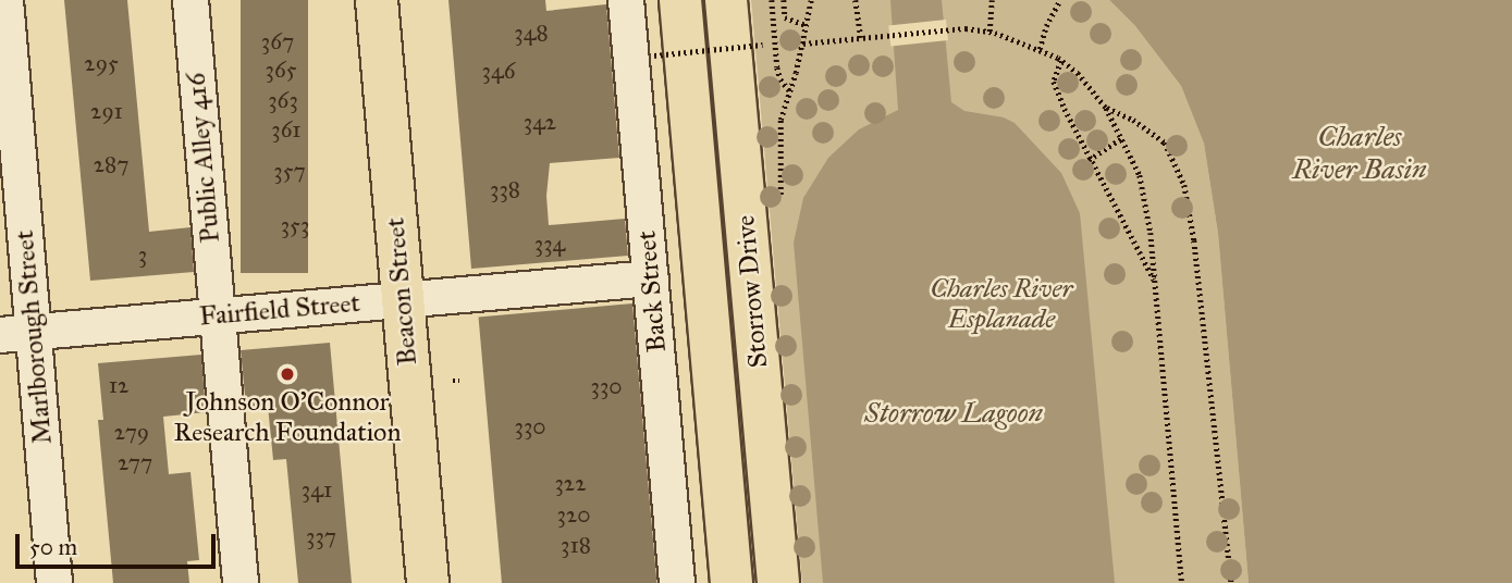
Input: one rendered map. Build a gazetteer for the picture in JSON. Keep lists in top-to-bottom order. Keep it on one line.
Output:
{"streets":{"main road":["Beacon Street","Storrow Drive"],"street":["Public Alley 416","Back Street","Fairfield Street","Marlborough Street"]},"crossings":[["Public Alley 416","Fairfield Street"],["Beacon Street","Fairfield Street"],["Back Street","Fairfield Street"],["Fairfield Street","Marlborough Street"]],"water":["Charles River Basin","Storrow Lagoon"],"parks":["Charles River Esplanade"],"places":["Johnson O'Connor Research Foundation"],"house_numbers":["348","367","295","365","346","363","291","342","361","287","357","338","353","334","3","12","330","330","279","277","322","341","320","337","318"],"scale_bar":"50 m"}
